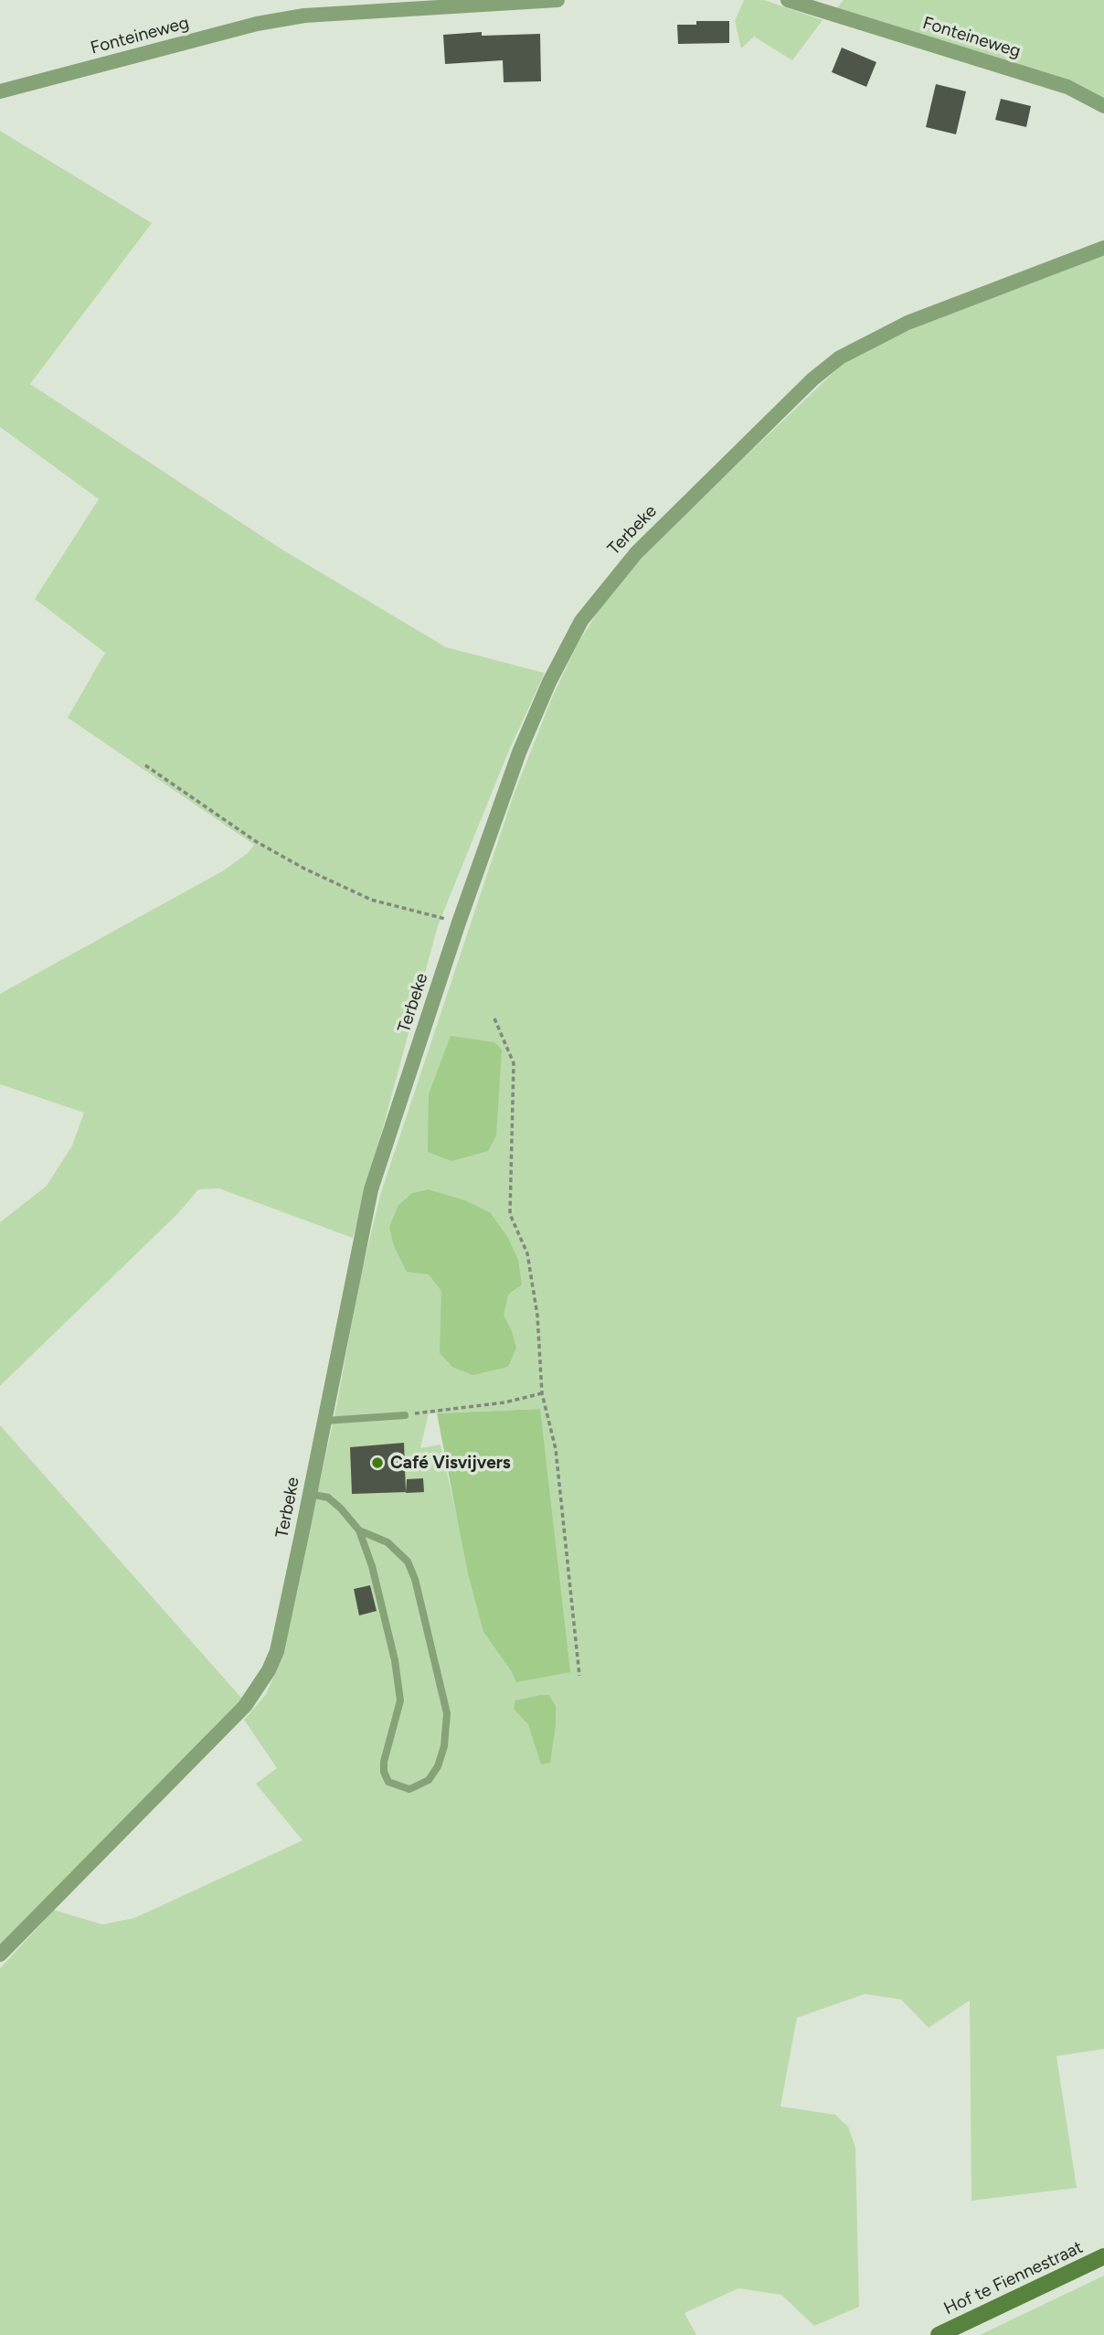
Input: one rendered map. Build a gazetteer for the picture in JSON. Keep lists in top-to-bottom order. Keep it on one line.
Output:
{"streets":{"street":["Fonteineweg","Terbeke","Hof te Fiennestraat"]},"places":["Café Visvijvers"]}
